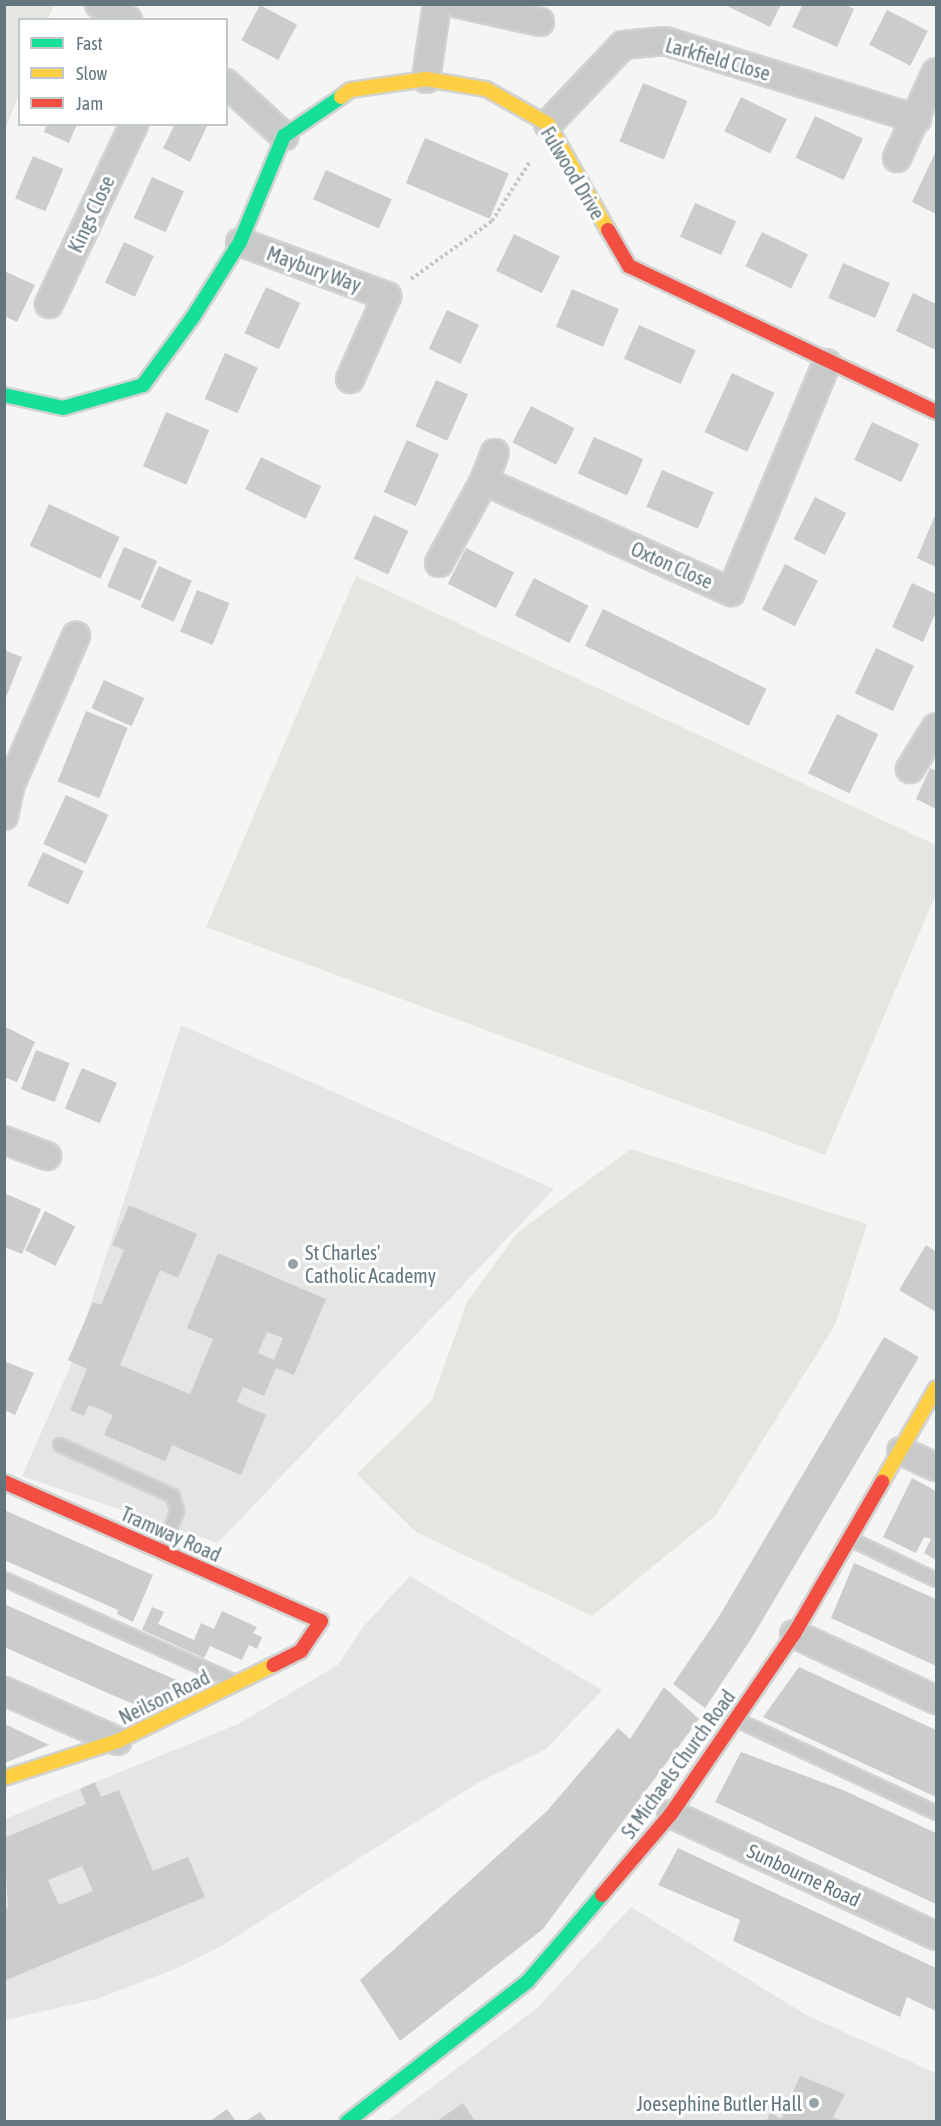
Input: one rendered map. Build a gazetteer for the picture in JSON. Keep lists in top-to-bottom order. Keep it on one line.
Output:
{"streets":{"street":["Larkfield Close","Fulwood Drive","Kings Close","Maybury Way","Oxton Close","Tramway Road","Neilson Road","St Michaels Church Road","Sunbourne Road"]},"crossings":[["Larkfield Close","Fulwood Drive"],["Fulwood Drive","Oxton Close"],["Tramway Road","Neilson Road"],["St Michaels Church Road","Sunbourne Road"]],"places":["St Charles' Catholic Academy","Joesephine Butler Hall"],"legend":["Fast","Slow","Jam"]}
